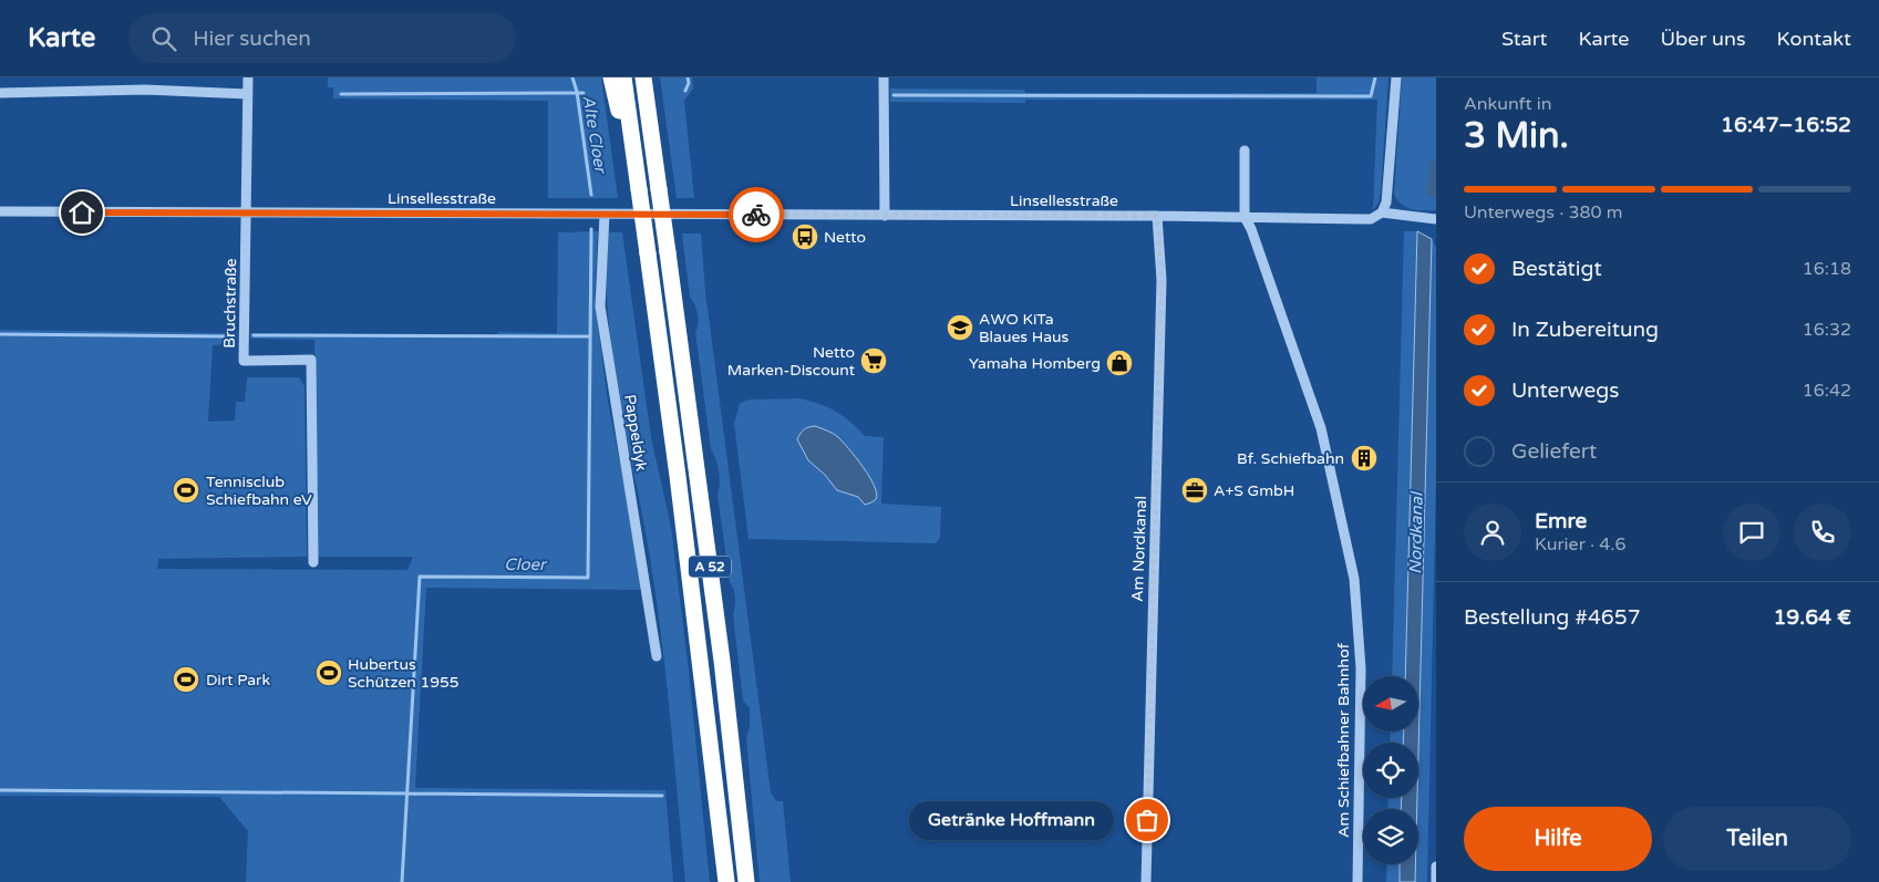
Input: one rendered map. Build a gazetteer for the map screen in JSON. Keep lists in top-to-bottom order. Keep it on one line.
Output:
{"streets":{"highway":["A 52"],"street":["Linsellesstraße","Bruchstraße","Pappeldyk","Am Nordkanal","Am Schiefbahner Bahnhof"]},"crossings":[["Linsellesstraße","Bruchstraße"],["Linsellesstraße","Pappeldyk"],["Linsellesstraße","Am Nordkanal"],["Linsellesstraße","Am Schiefbahner Bahnhof"]],"water":["Alte Cloer","Nordkanal","Cloer"],"places":{"bus stop":["Netto"],"school or university":["AWO KiTa Blaues Haus"],"supermarket":["Netto Marken-Discount"],"shop":["Yamaha Homberg"],"building":["Bf. Schiefbahn"],"sports":["Tennisclub Schiefbahn eV","Hubertus Schützen 1955","Dirt Park"],"office":["A+S GmbH"],"other":["Getränke Hoffmann"]},"north":"left","page":{"header":"Karte","search":"Hier suchen","nav":["Start","Karte","Über uns","Kontakt"],"heading":["3 Min.","Ankunft in","16:47–16:52"],"panel":["Emre","Kurier · 4.6","Bestellung #4657","19.64 €"],"bar":"Unterwegs · 380 m","list":[["Bestätigt","16:18"],["In Zubereitung","16:32"],["Unterwegs","16:42"],"Geliefert"],"buttons":["Hilfe","Teilen"],"bubble":"Getränke Hoffmann"}}
